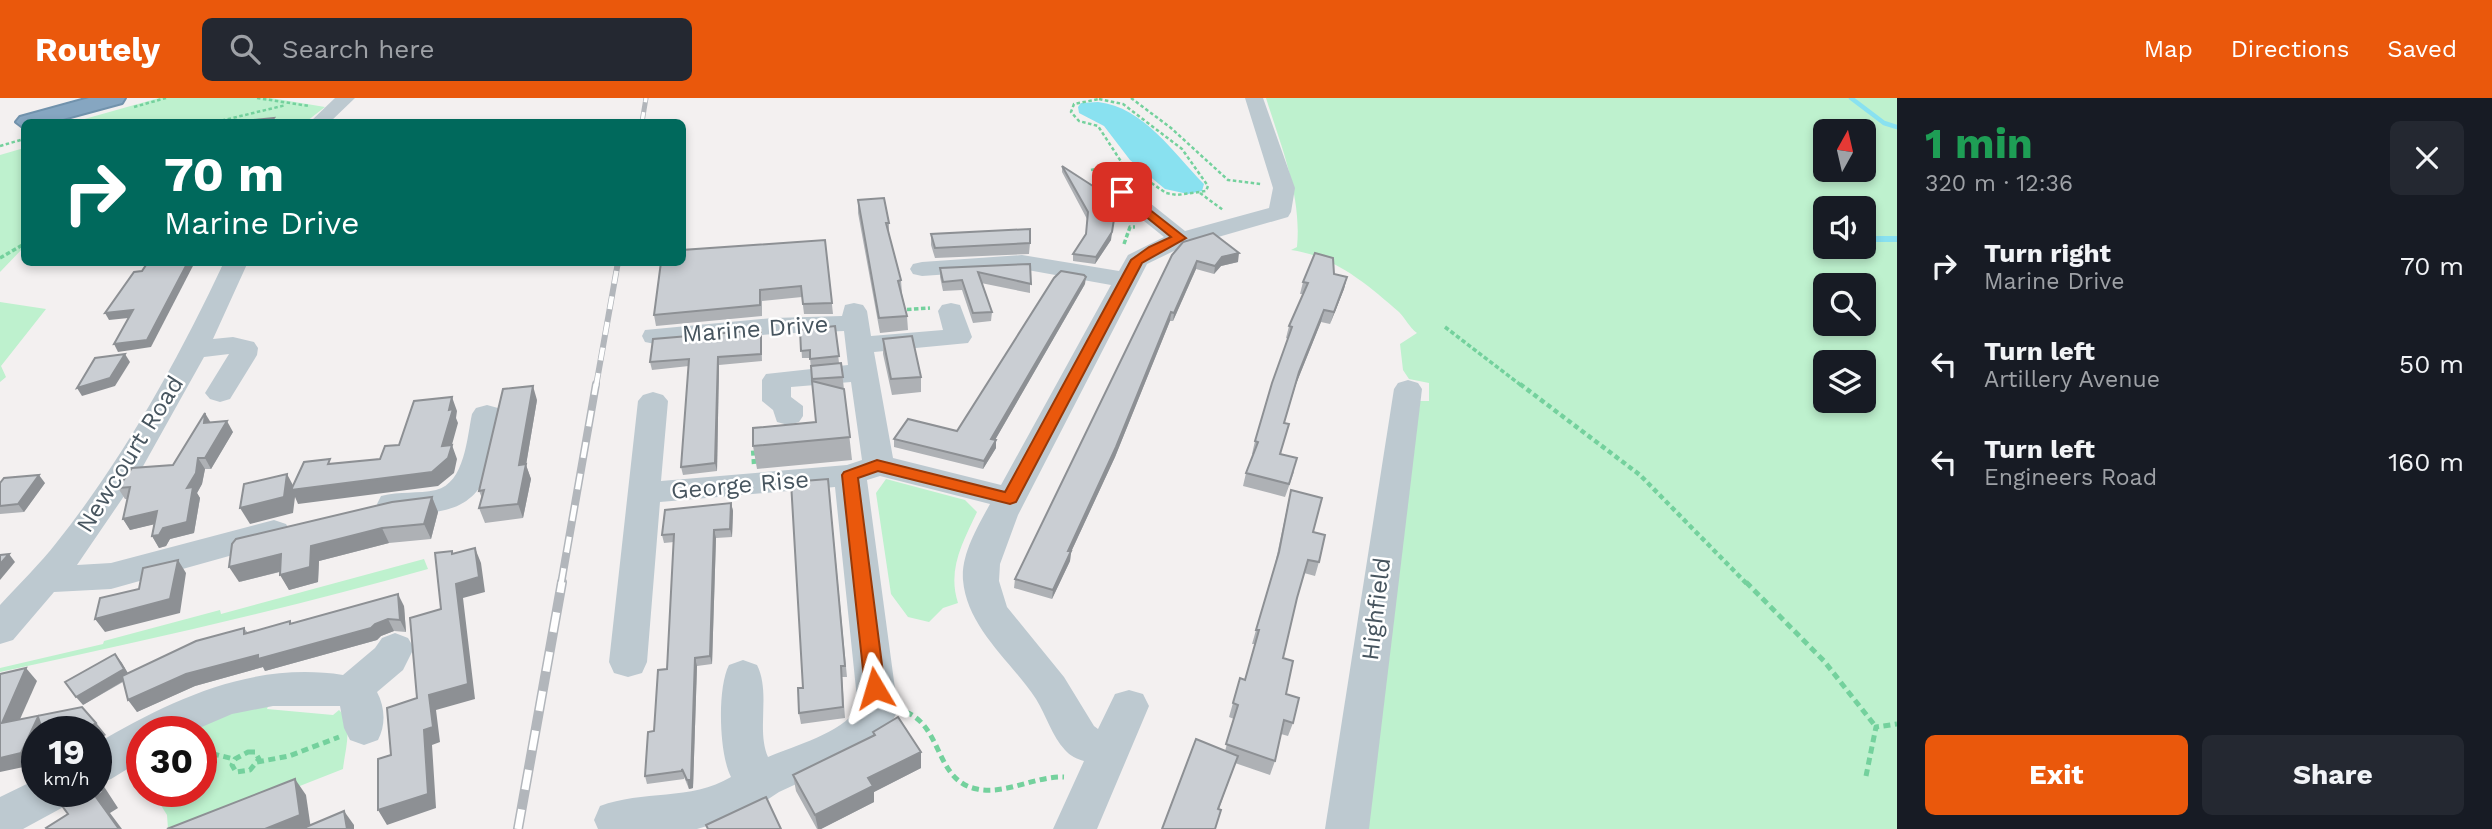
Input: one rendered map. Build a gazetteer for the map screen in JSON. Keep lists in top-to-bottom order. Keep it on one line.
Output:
{"streets":{"street":["Marine Drive","Newcourt Road","George Rise","Highfield"]},"north":"top","page":{"header":"Routely","search":"Search here","nav":["Map","Directions","Saved"],"heading":["1 min","320 m · 12:36"],"turn":["70 m","Marine Drive"],"list":[{"name":"Turn right","note":"Marine Drive","value":"70 m"},{"name":"Turn left","note":"Artillery Avenue","value":"50 m"},{"name":"Turn left","note":"Engineers Road","value":"160 m"}],"speed":"19 km/h","limit":"30","buttons":["Exit","Share"]}}
